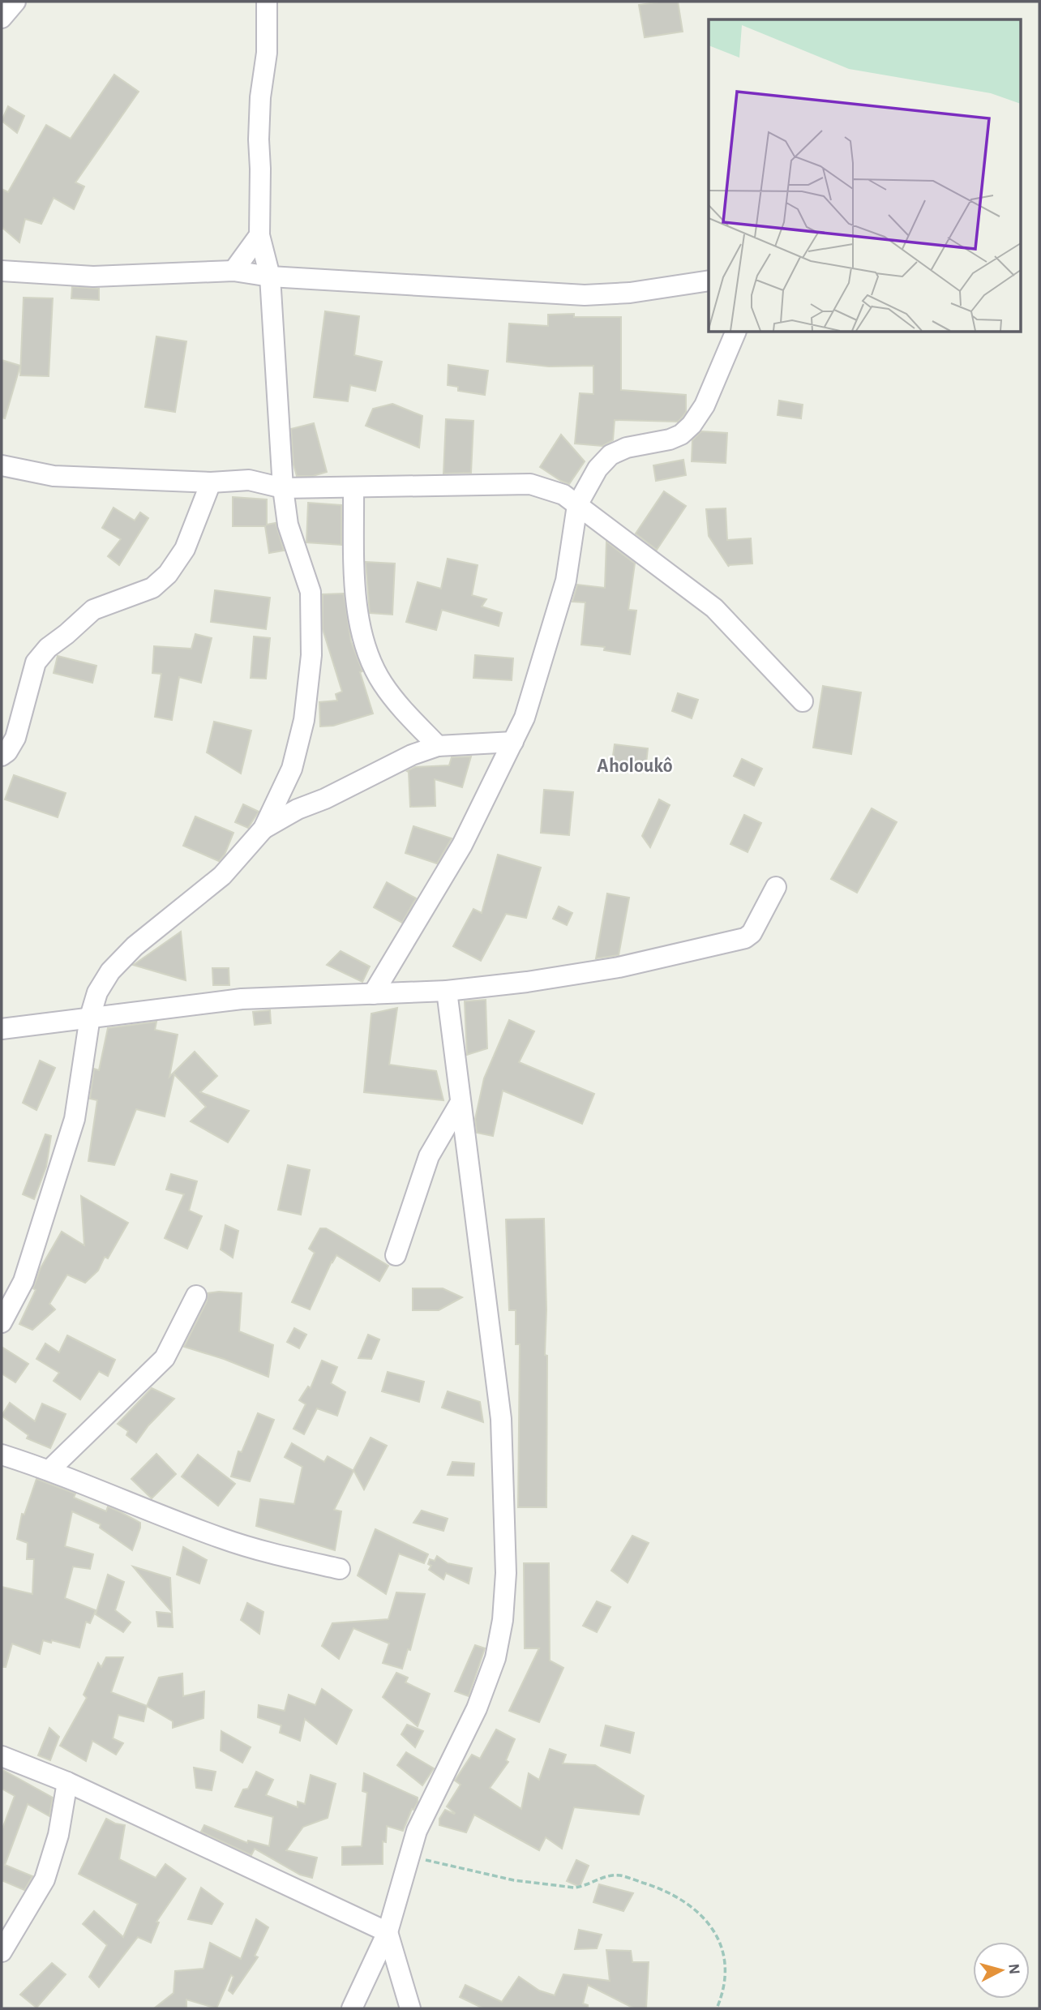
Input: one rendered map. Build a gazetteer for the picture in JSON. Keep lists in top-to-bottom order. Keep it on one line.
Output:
{"districts":["Aholoukô"],"north":"right"}
